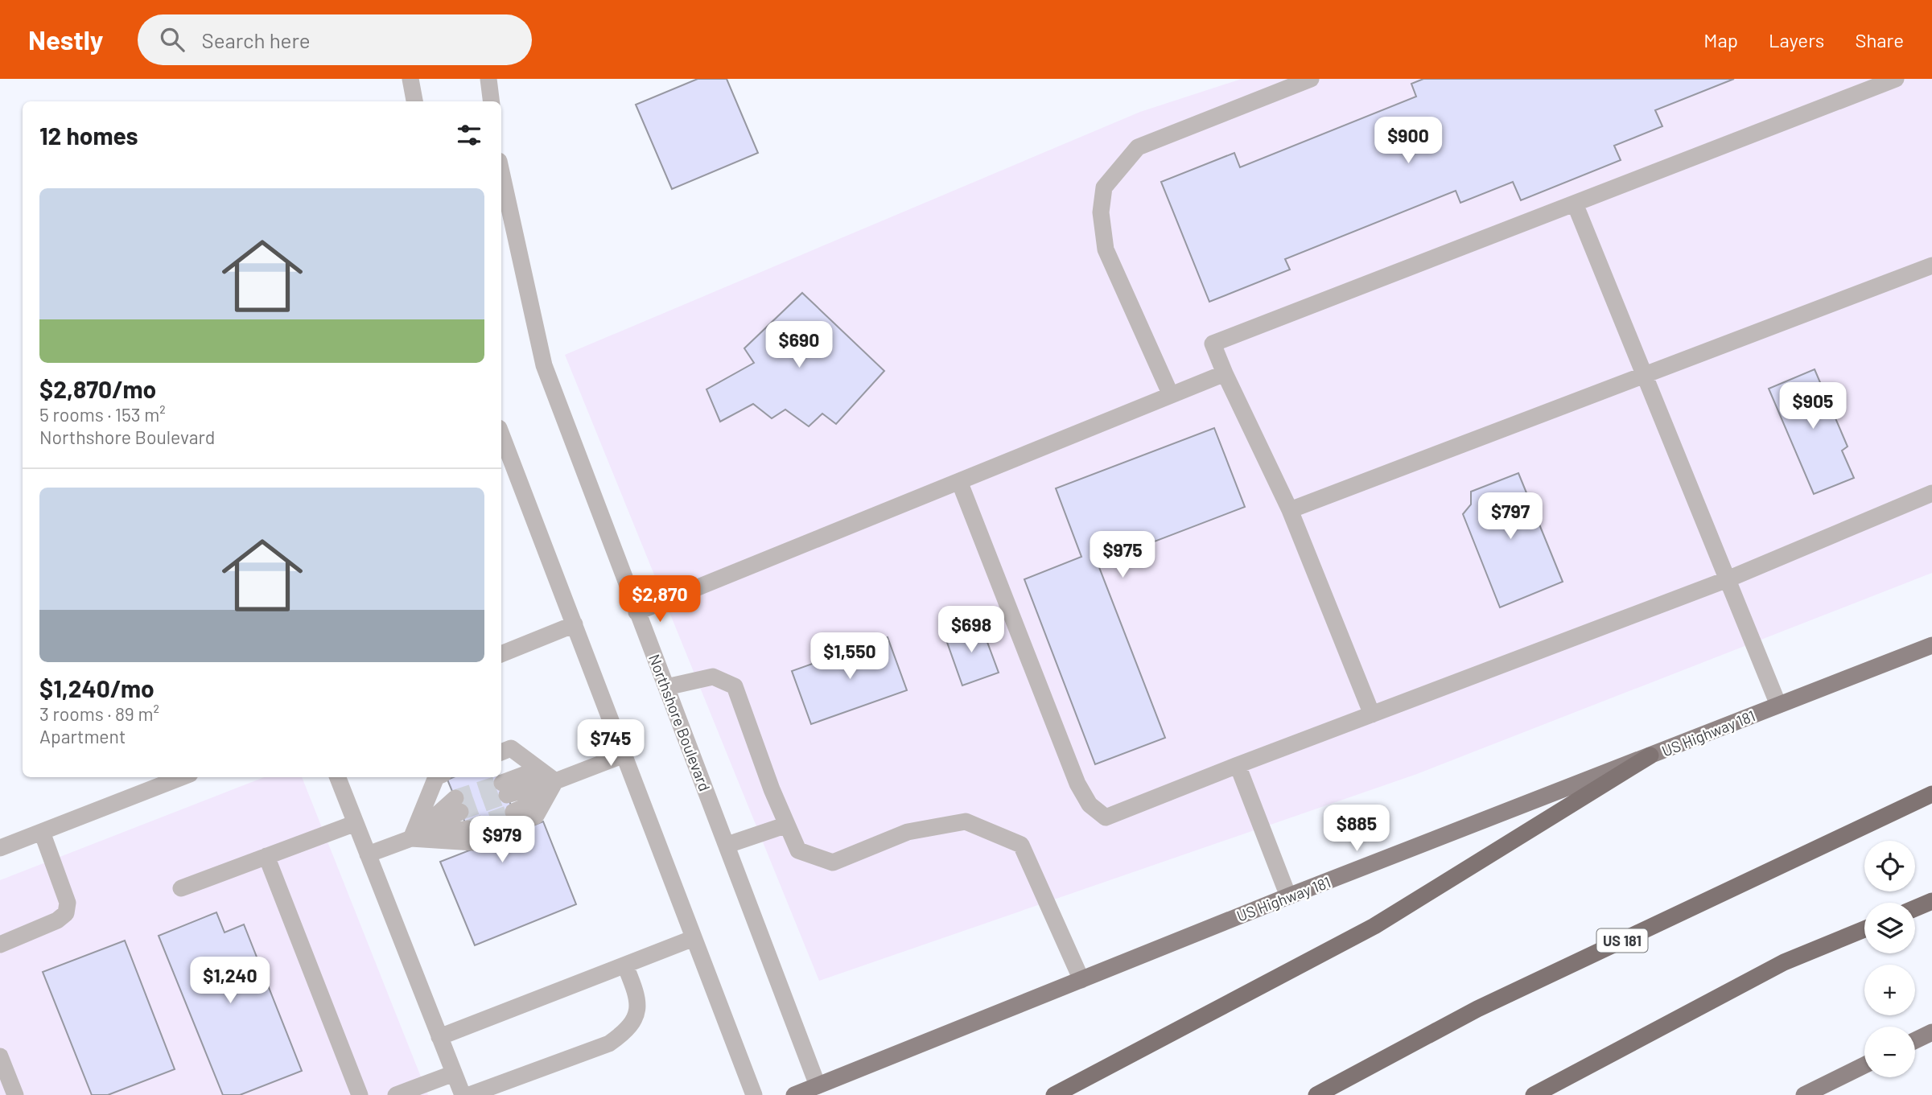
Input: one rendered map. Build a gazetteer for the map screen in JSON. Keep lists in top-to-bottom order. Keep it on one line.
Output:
{"streets":{"highway":["US 181"],"main road":["US Highway 181"],"street":["Northshore Boulevard"]},"crossings":[["Northshore Boulevard","US Highway 181"]],"page":{"header":"Nestly","search":"Search here","nav":["Map","Layers","Share"],"heading":"12 homes","price":["$900","$690","$905","$797","$975","$2,870","$698","$1,550","$745","$885","$979","$1,240"],"list":[{"name":"$2,870/mo","note":"5 rooms · 153 m² · Northshore Boulevard"},{"name":"$1,240/mo","note":"3 rooms · 89 m² · Apartment"}],"map_buttons":["+","−"]}}
